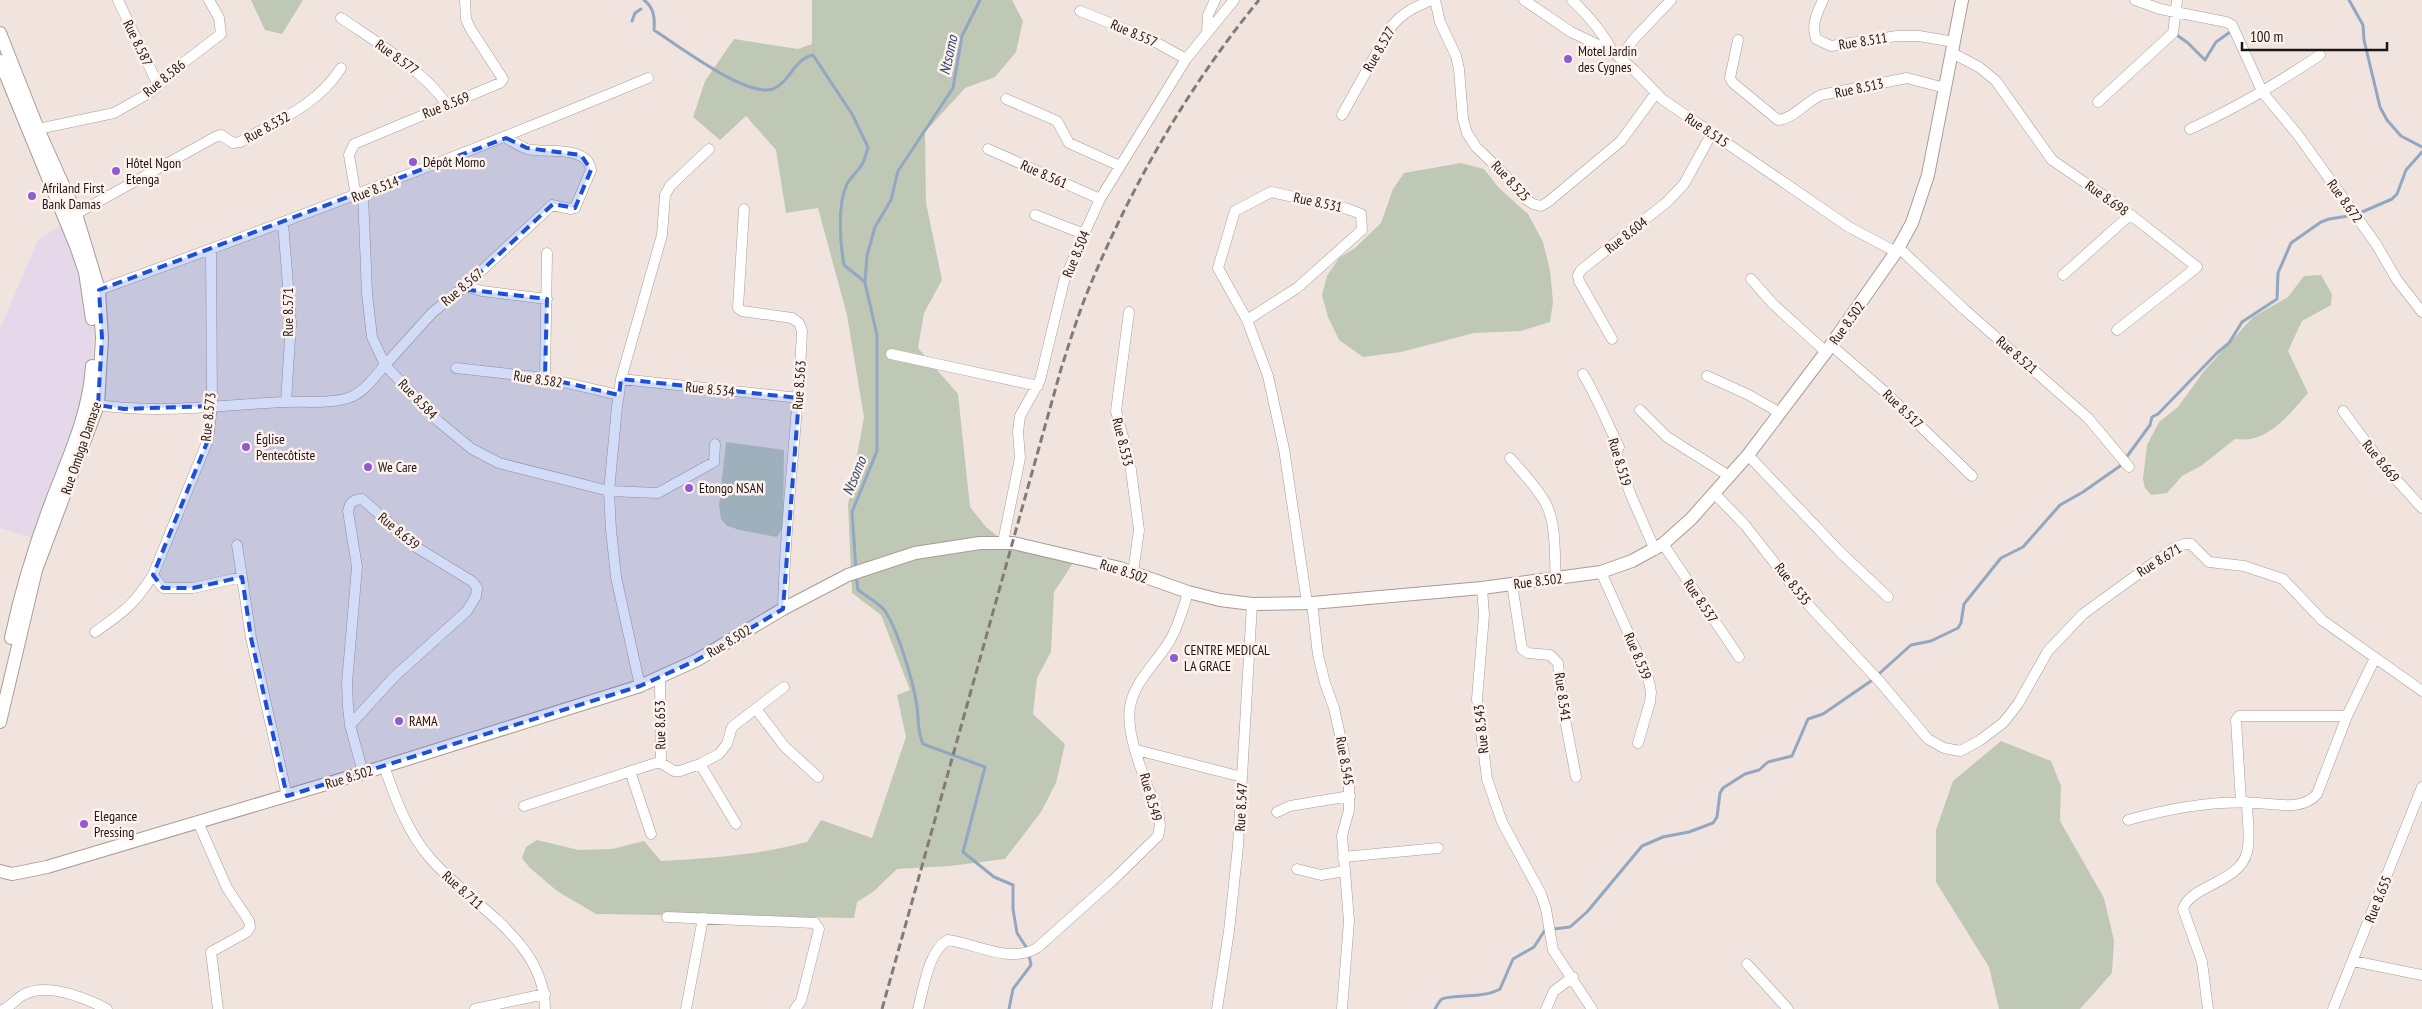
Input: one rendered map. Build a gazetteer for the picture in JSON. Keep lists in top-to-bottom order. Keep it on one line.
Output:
{"streets":{"main road":["Rue 8.502","Rue Ombga Damase"],"street":["Rue 8.557","Rue 8.511","Rue 8.587","Rue 8.527","Rue 8.577","Rue 8.586","Rue 8.513","Rue 8.569","Rue 8.532","Rue 8.515","Rue 8.561","Rue 8.525","Rue 8.514","Rue 8.698","Rue 8.672","Rue 8.531","Rue 8.604","Rue 8.504","Rue 8.567","Rue 8.571","Rue 8.521","Rue 8.582","Rue 8.563","Rue 8.534","Rue 8.584","Rue 8.517","Rue 8.573","Rue 8.533","Rue 8.669","Rue 8.519","Rue 8.639","Rue 8.671","Rue 8.535","Rue 8.537","Rue 8.539","Rue 8.541","Rue 8.653","Rue 8.543","Rue 8.545","Rue 8.549","Rue 8.547","Rue 8.711","Rue 8.655"]},"crossings":[["Rue 8.557","Rue 8.504"],["Rue 8.511","Rue 8.698"],["Rue 8.511","Rue 8.502"],["Rue 8.587","Rue 8.586"],["Rue 8.527","Rue 8.525"],["Rue 8.577","Rue 8.569"],["Rue 8.586","Rue Ombga Damase"],["Rue 8.513","Rue 8.502"],["Rue 8.569","Rue 8.514"],["Rue 8.532","Rue Ombga Damase"],["Rue 8.515","Rue 8.525"],["Rue 8.515","Rue 8.604"],["Rue 8.515","Rue 8.502"],["Rue 8.515","Rue 8.521"],["Rue 8.561","Rue 8.504"],["Rue 8.514","Rue 8.567"],["Rue 8.514","Rue 8.571"],["Rue 8.514","Rue 8.573"],["Rue 8.514","Rue Ombga Damase"],["Rue 8.698","Rue 8.502"],["Rue 8.531","Rue 8.502"],["Rue 8.531","Rue 8.545"],["Rue 8.504","Rue 8.502"],["Rue 8.567","Rue 8.584"],["Rue 8.502","Rue 8.521"],["Rue 8.502","Rue 8.563"],["Rue 8.502","Rue 8.517"],["Rue 8.502","Rue 8.533"],["Rue 8.502","Rue 8.519"],["Rue 8.502","Rue 8.639"],["Rue 8.502","Rue 8.535"],["Rue 8.502","Rue 8.537"],["Rue 8.502","Rue 8.539"],["Rue 8.502","Rue 8.541"],["Rue 8.502","Rue 8.653"],["Rue 8.502","Rue 8.543"],["Rue 8.502","Rue 8.545"],["Rue 8.502","Rue 8.549"],["Rue 8.502","Rue 8.547"],["Rue 8.502","Rue 8.711"],["Rue 8.563","Rue 8.534"],["Rue 8.519","Rue 8.537"],["Rue 8.671","Rue 8.535"]],"water":["Ntsomo"],"places":["Motel Jardin des Cygnes","Dépôt Momo","Hôtel Ngon Etenga","Afriland First Bank Damas","Église Pentecôtiste","We Care","Etongo NSAN","CENTRE MEDICAL LA GRACE","RAMA","Elegance Pressing"],"scale_bar":"100 m"}
